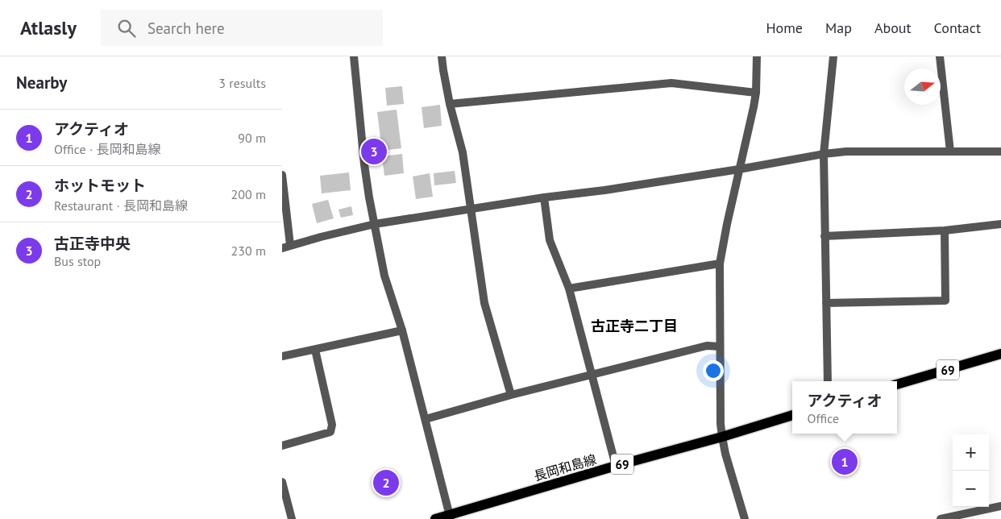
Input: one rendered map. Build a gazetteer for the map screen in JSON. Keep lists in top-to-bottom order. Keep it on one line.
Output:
{"streets":{"main road":["69","長岡和島線"]},"districts":["古正寺二丁目"],"north":"right","page":{"header":"Atlasly","search":"Search here","nav":["Home","Map","About","Contact"],"heading":["Nearby","3 results"],"list":[{"mark":"1","name":"アクティオ","note":"Office · 長岡和島線","value":"90 m"},{"mark":"2","name":"ホットモット","note":"Restaurant · 長岡和島線","value":"200 m"},{"mark":"3","name":"古正寺中央","note":"Bus stop","value":"230 m"}],"pins":["3","1","2"],"popup":["アクティオ","Office"],"map_buttons":["+","−"]}}
